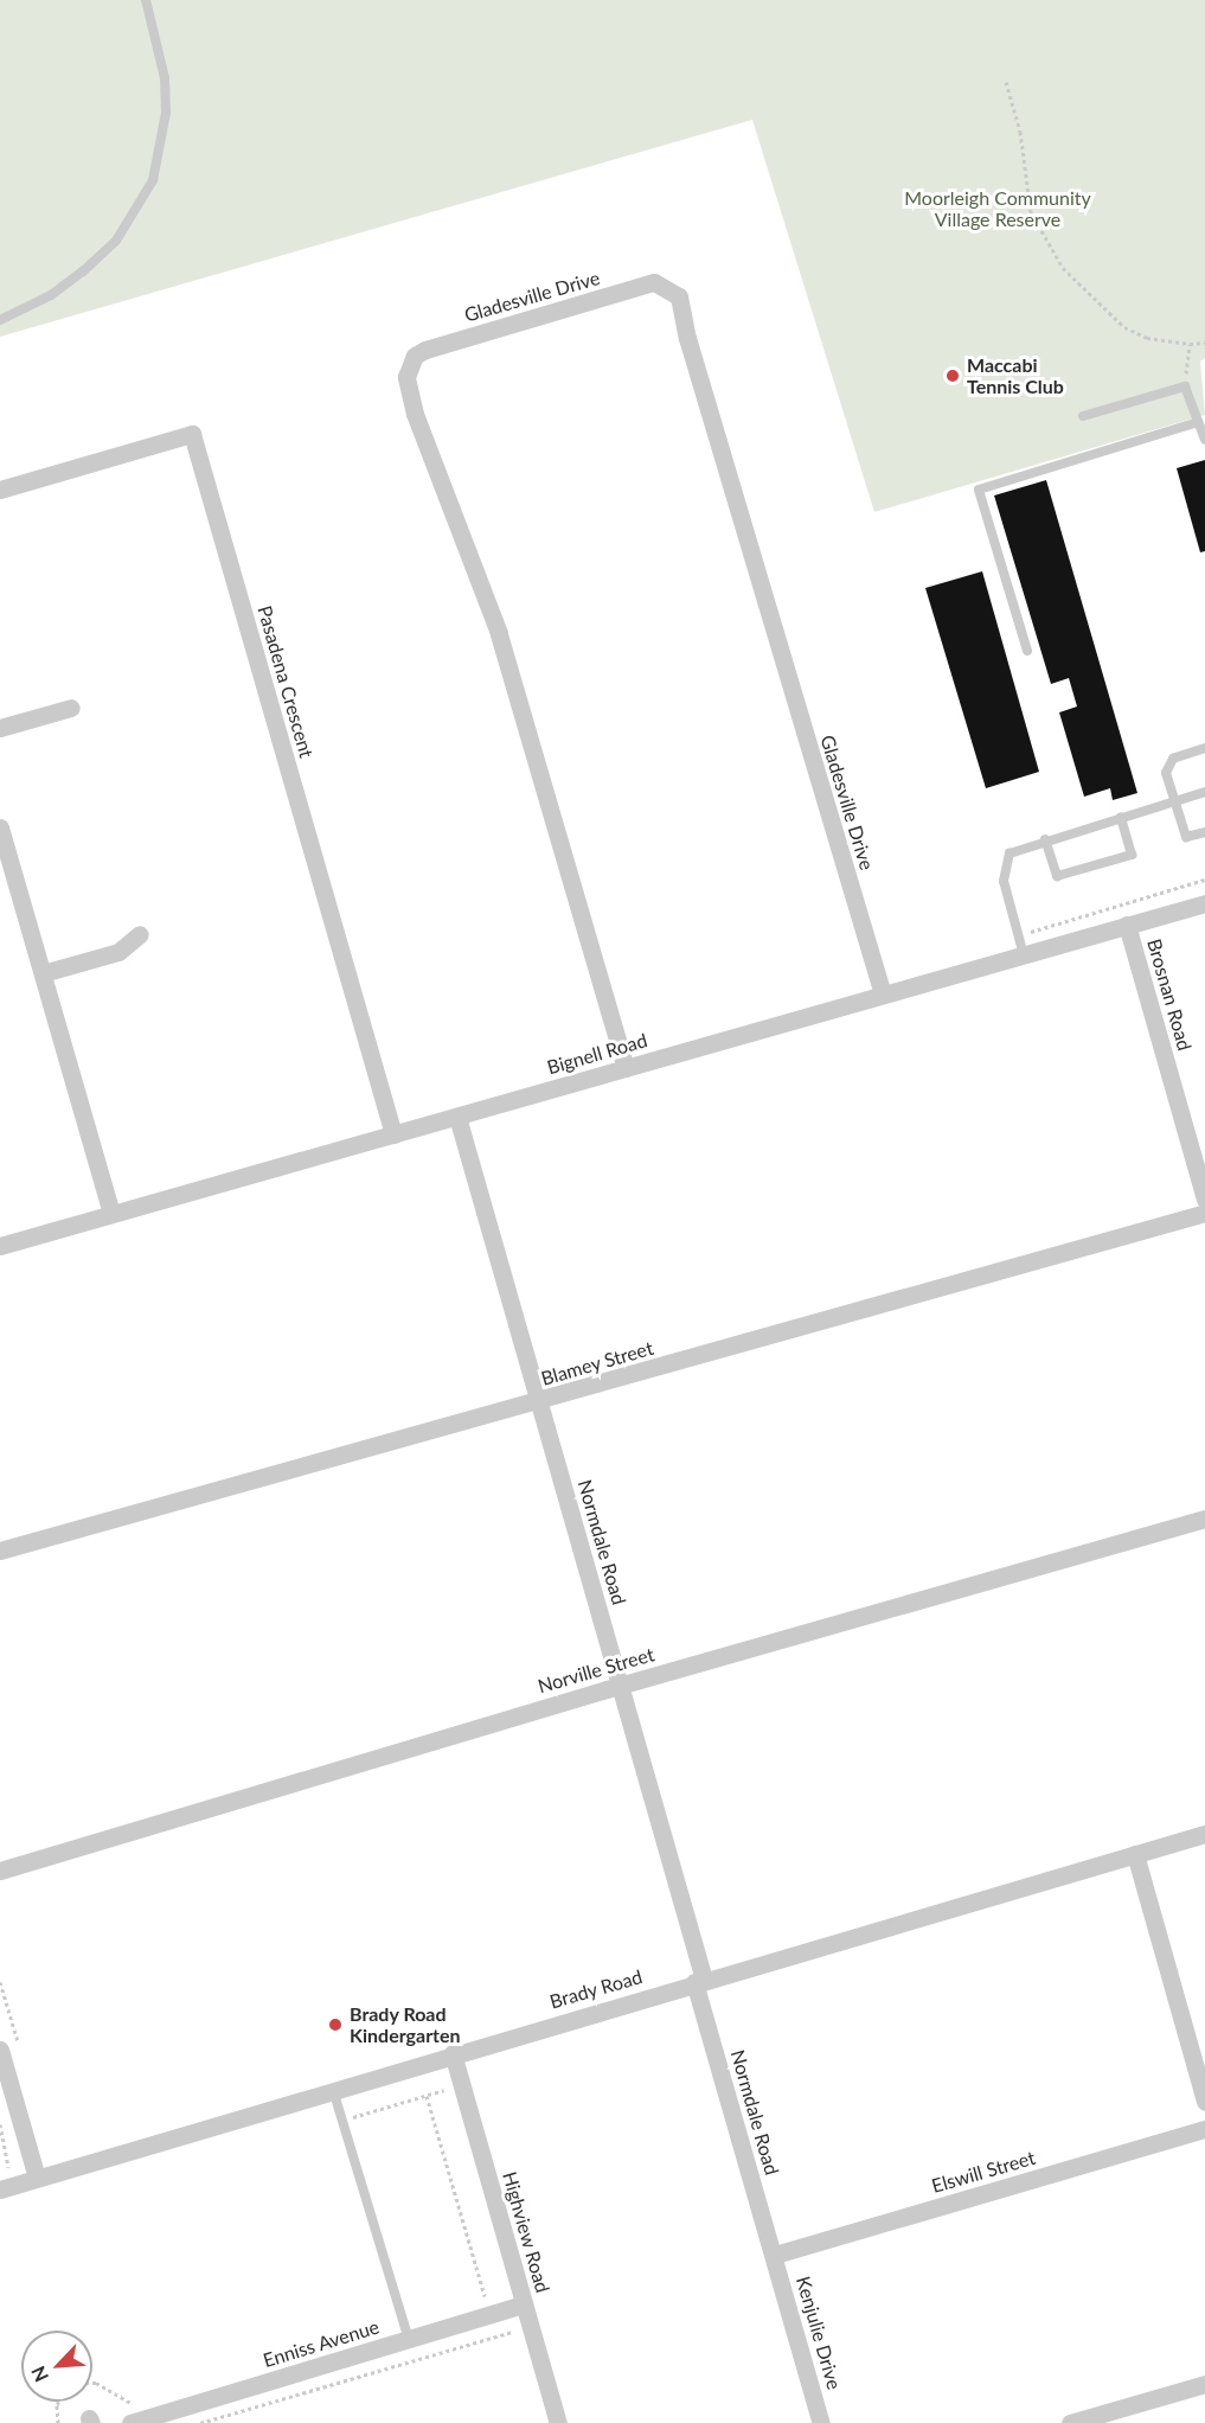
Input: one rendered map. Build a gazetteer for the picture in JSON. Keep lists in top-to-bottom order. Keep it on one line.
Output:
{"streets":{"street":["Gladesville Drive","Pasadena Crescent","Brosnan Road","Bignell Road","Blamey Street","Normdale Road","Norville Street","Brady Road","Elswill Street","Highview Road","Kenjulie Drive","Enniss Avenue"]},"crossings":[["Gladesville Drive","Bignell Road"],["Pasadena Crescent","Bignell Road"],["Brosnan Road","Bignell Road"],["Bignell Road","Normdale Road"],["Blamey Street","Normdale Road"],["Normdale Road","Norville Street"],["Normdale Road","Brady Road"],["Normdale Road","Elswill Street"],["Normdale Road","Kenjulie Drive"],["Brady Road","Highview Road"],["Elswill Street","Kenjulie Drive"],["Highview Road","Enniss Avenue"]],"parks":["Moorleigh Community Village Reserve"],"places":["Maccabi Tennis Club","Brady Road Kindergarten"],"north":"bottom left"}
